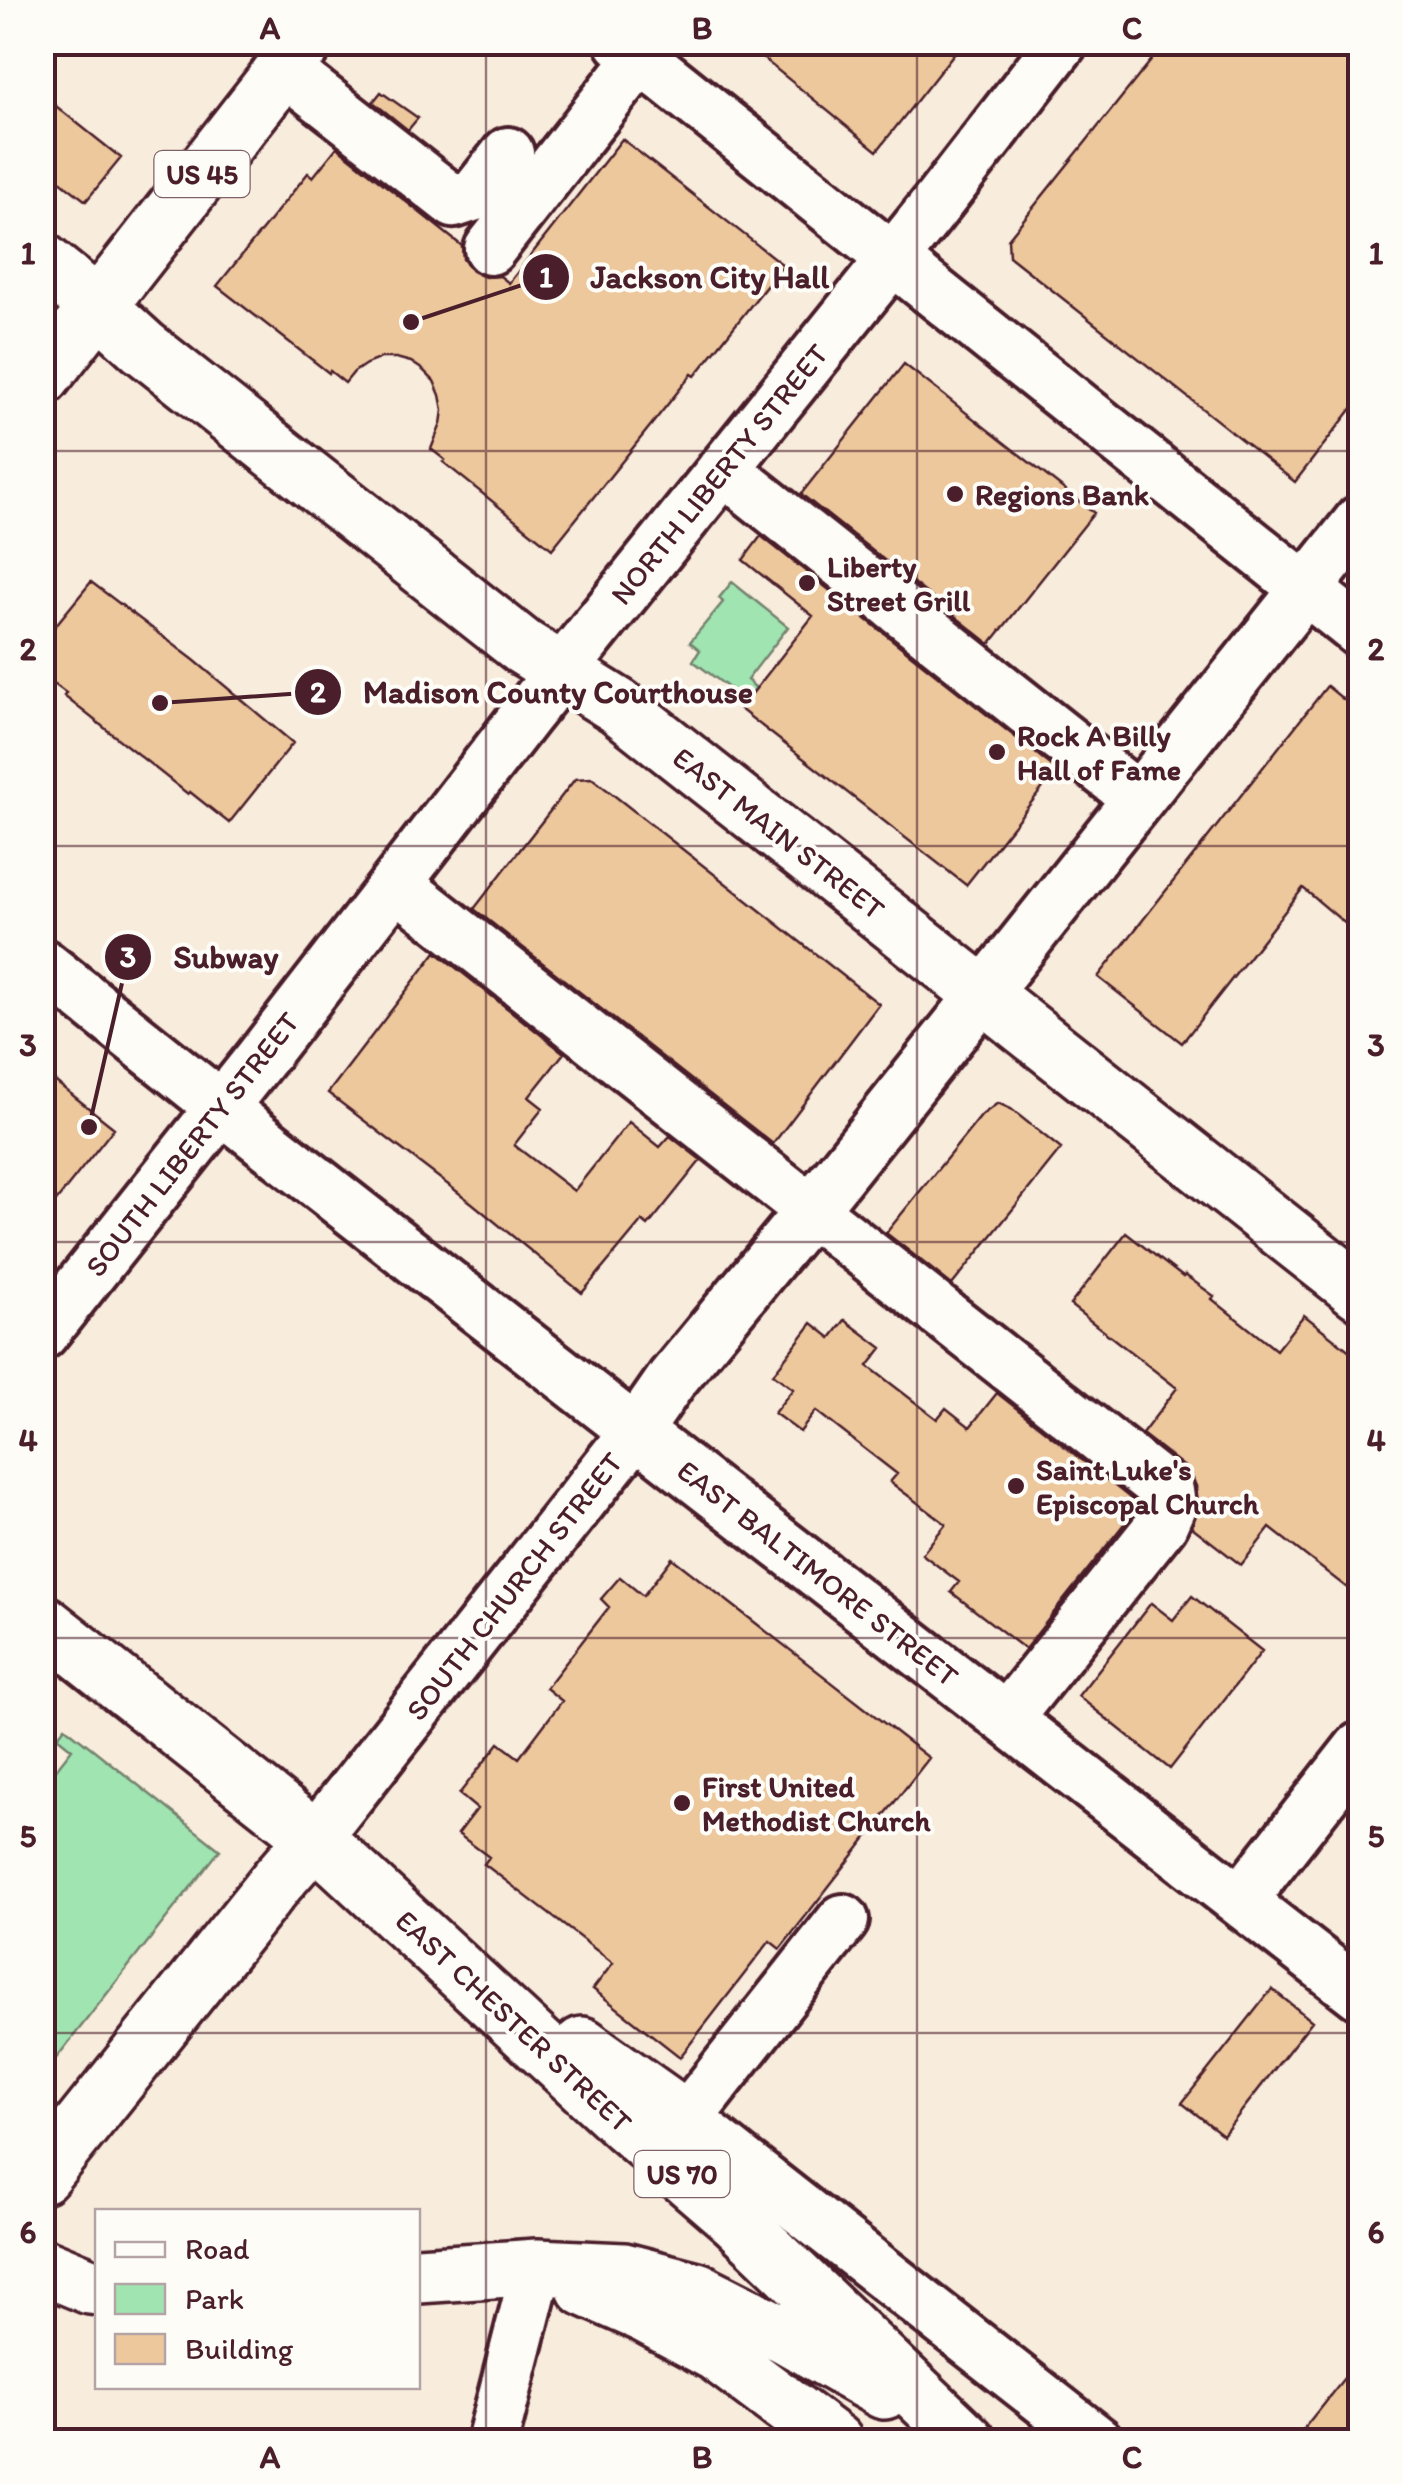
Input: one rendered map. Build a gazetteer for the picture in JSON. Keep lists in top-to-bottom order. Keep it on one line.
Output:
{"streets":{"main road":["US 45","EAST MAIN STREET","SOUTH CHURCH STREET","EAST CHESTER STREET","US 70"],"street":["NORTH LIBERTY STREET","SOUTH LIBERTY STREET","EAST BALTIMORE STREET"]},"crossings":[["US 45","EAST MAIN STREET"],["NORTH LIBERTY STREET","EAST MAIN STREET"],["NORTH LIBERTY STREET","SOUTH LIBERTY STREET"],["EAST MAIN STREET","SOUTH LIBERTY STREET"],["EAST MAIN STREET","SOUTH CHURCH STREET"],["SOUTH LIBERTY STREET","EAST BALTIMORE STREET"],["EAST BALTIMORE STREET","SOUTH CHURCH STREET"],["SOUTH CHURCH STREET","EAST CHESTER STREET"],["EAST CHESTER STREET","US 70"]],"places":["Jackson City Hall","Regions Bank","Liberty Street Grill","Madison County Courthouse","Rock A Billy Hall of Fame","Subway","Saint Luke's Episcopal Church","First United Methodist Church"],"legend":["Road","Park","Building"],"grid":{"columns":["A","B","C"],"rows":["1","2","3","4","5","6"]}}
